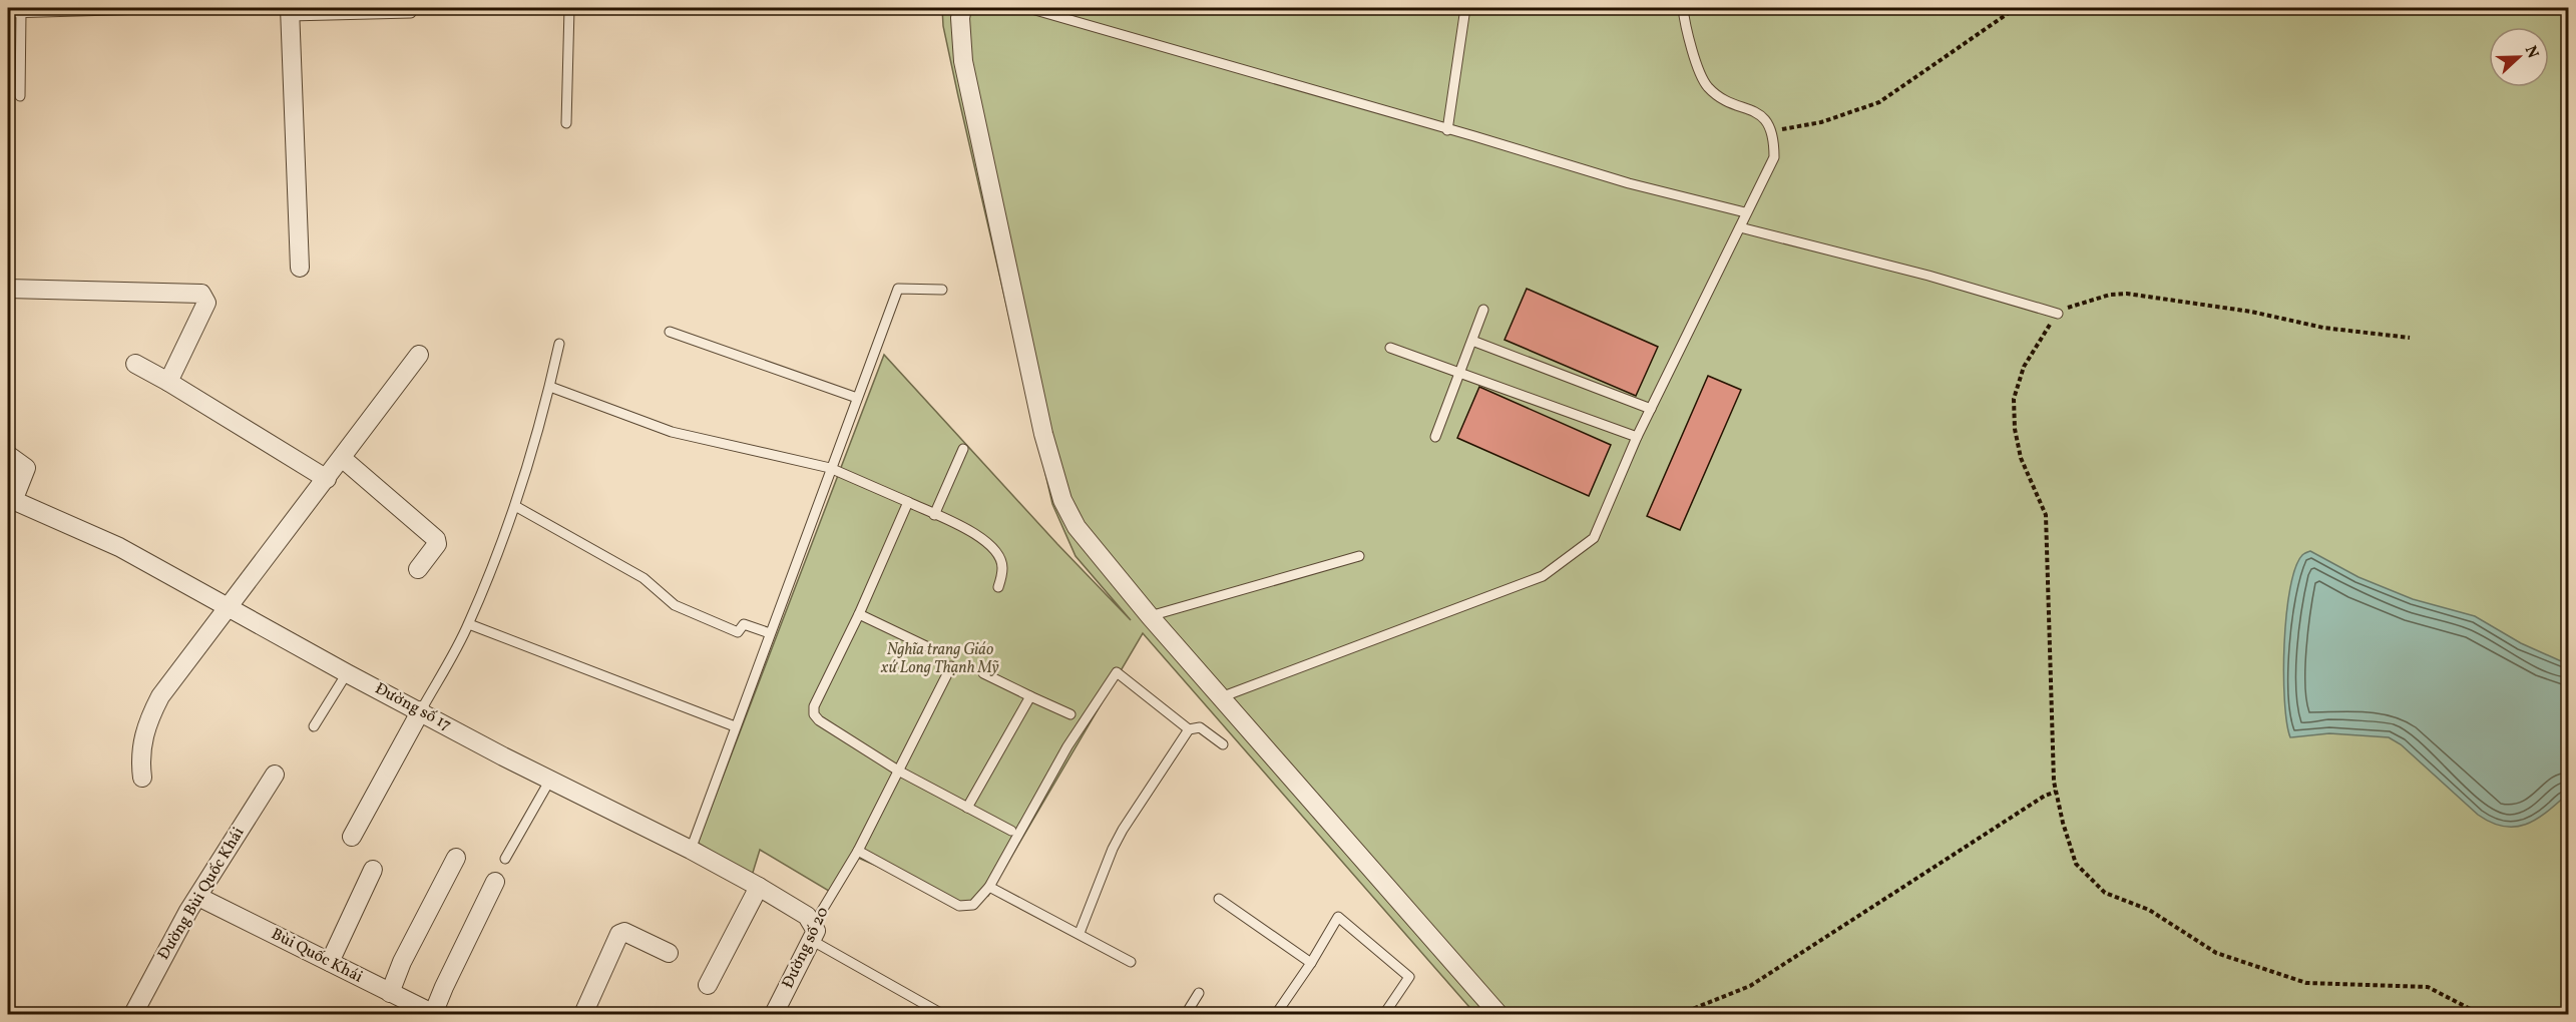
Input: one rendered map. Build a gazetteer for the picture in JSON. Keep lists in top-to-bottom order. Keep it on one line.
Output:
{"streets":{"street":["Đường số 17","Đường Bùi Quốc Khái","Đường số 20","Bùi Quốc Khái"]},"crossings":[["Đường số 17","Đường số 20"],["Đường Bùi Quốc Khái","Bùi Quốc Khái"]],"parks":["Nghĩa trang Giáo xứ Long Thạnh Mỹ"],"north":"right"}
